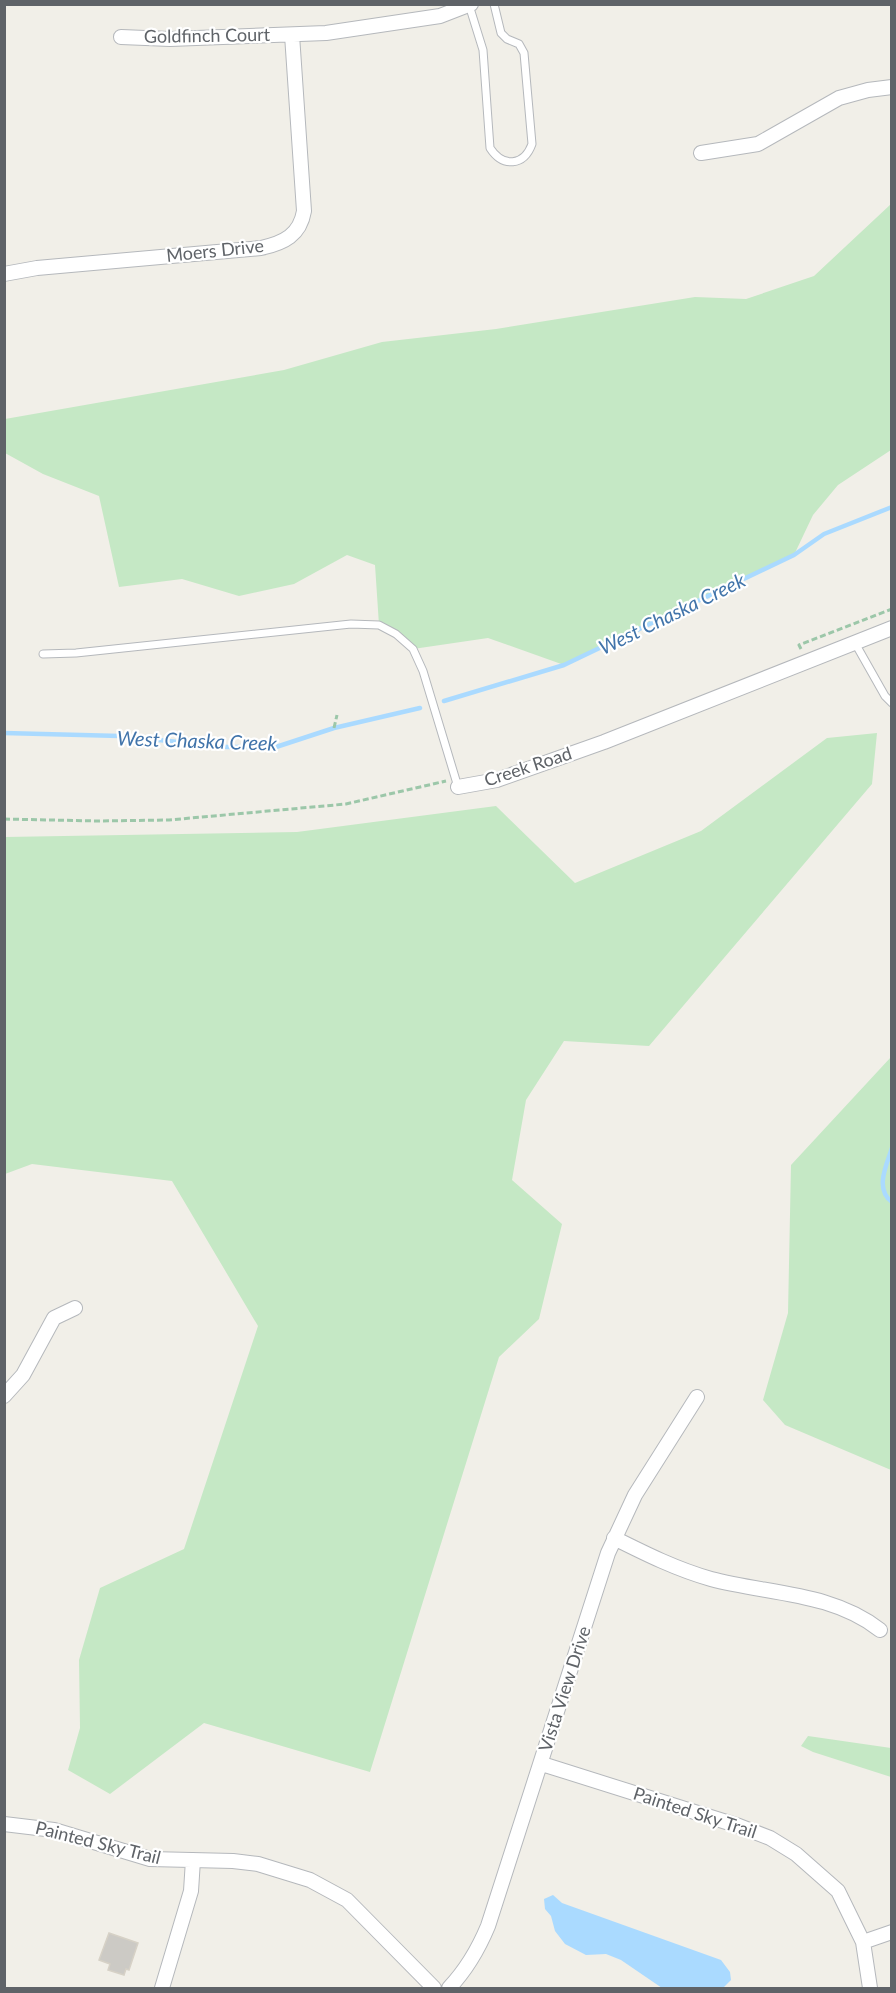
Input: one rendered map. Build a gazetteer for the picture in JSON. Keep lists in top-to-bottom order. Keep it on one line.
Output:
{"streets":{"street":["Goldfinch Court","Moers Drive","Creek Road","Vista View Drive","Painted Sky Trail"]},"crossings":[["Goldfinch Court","Moers Drive"],["Vista View Drive","Painted Sky Trail"]],"water":["West Chaska Creek"]}
